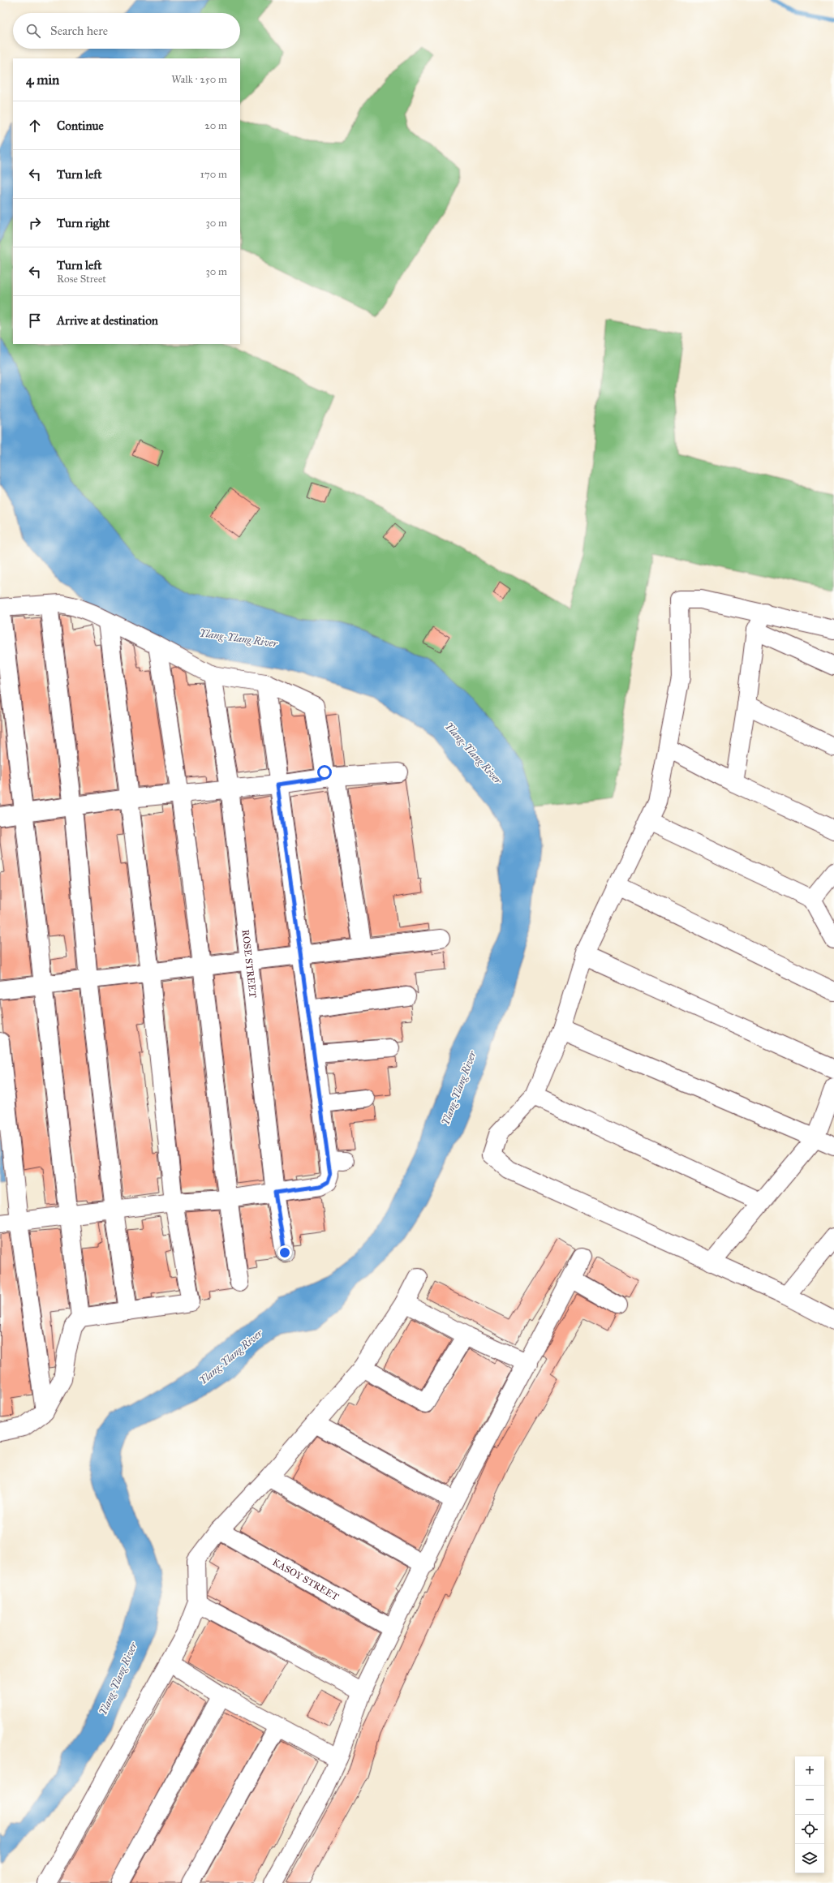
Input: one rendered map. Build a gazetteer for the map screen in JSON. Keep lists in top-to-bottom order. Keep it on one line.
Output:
{"streets":{"street":["ROSE STREET","KASOY STREET"]},"water":["Ylang-Ylang River"],"page":{"search":"Search here","heading":["4 min","Walk · 250 m"],"list":[["Continue","20 m"],["Turn left","170 m"],["Turn right","30 m"],["Turn left","Rose Street","30 m"],"Arrive at destination"],"map_buttons":["+","−"]}}
